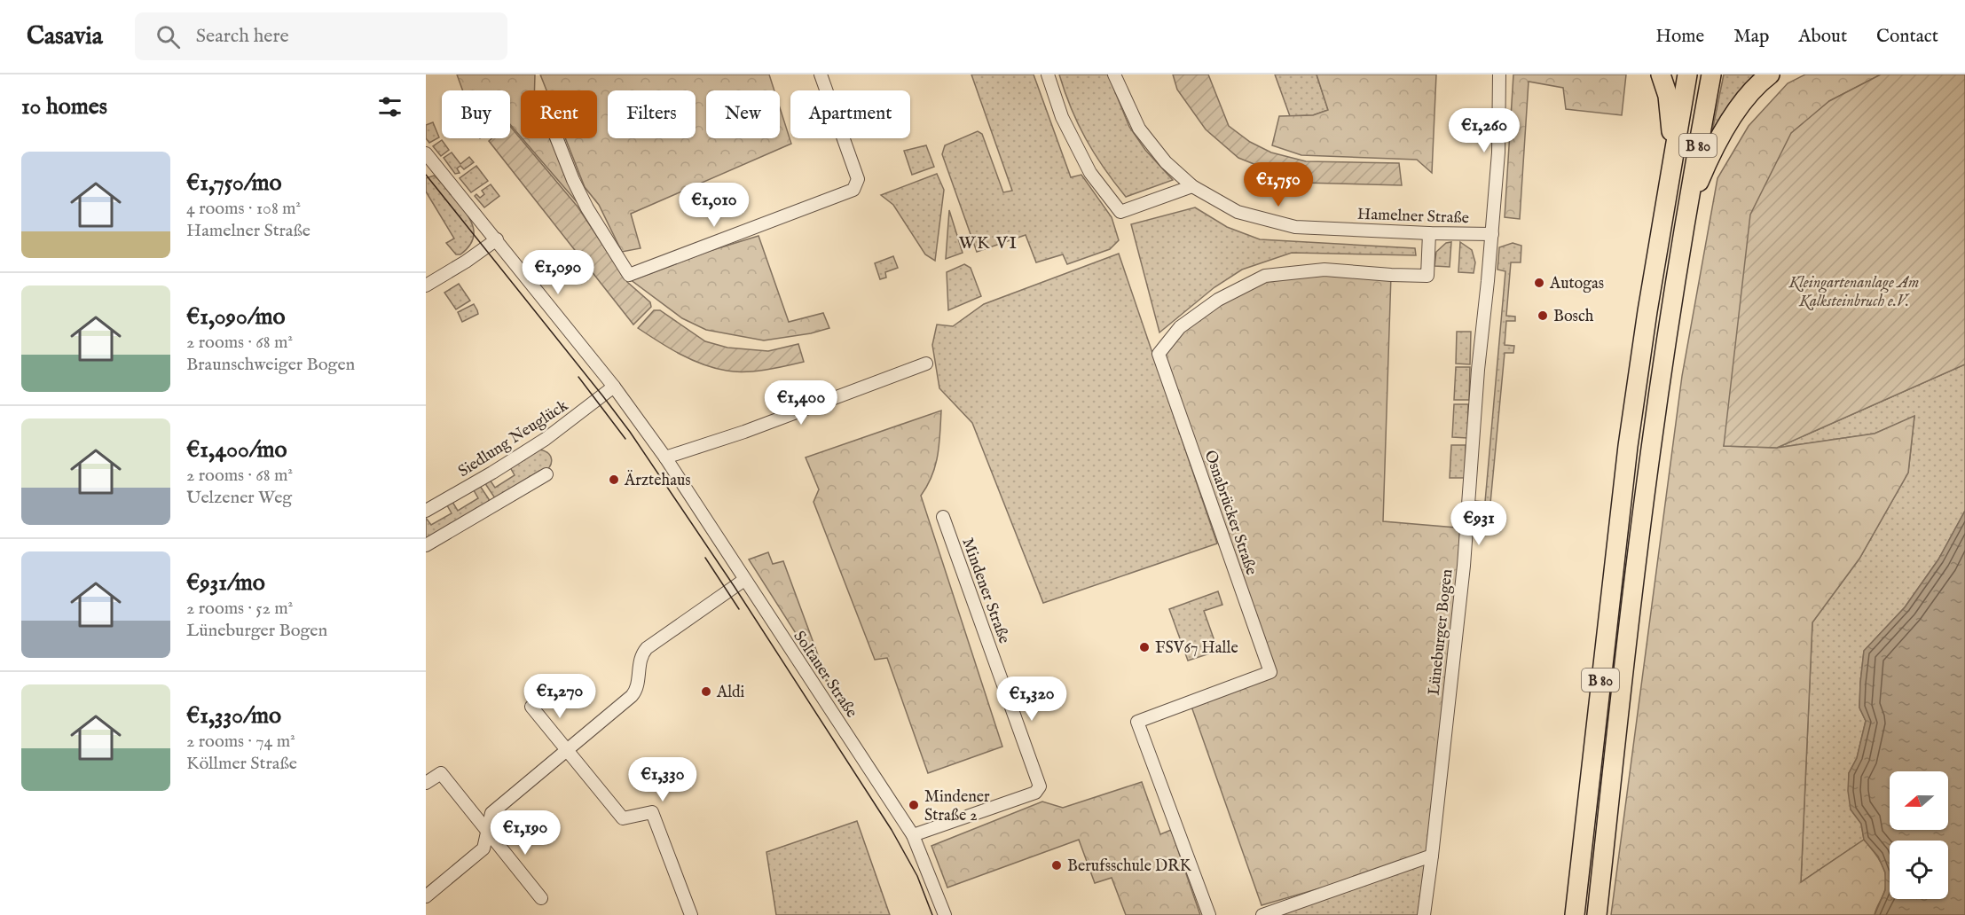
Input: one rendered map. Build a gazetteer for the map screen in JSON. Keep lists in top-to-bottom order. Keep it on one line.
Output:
{"streets":{"highway":["B 80"],"street":["Hamelner Straße","Siedlung Neuglück","Osnabrücker Straße","Mindener Straße","Lüneburger Bogen","Soltauer Straße"]},"crossings":[["Hamelner Straße","Osnabrücker Straße"],["Hamelner Straße","Lüneburger Bogen"],["Siedlung Neuglück","Soltauer Straße"],["Mindener Straße","Soltauer Straße"]],"districts":["WK VI"],"parks":["Kleingartenanlage Am Kalksteinbruch e.V."],"places":["Autogas","Bosch","Ärztehaus","FSV67 Halle","Aldi","Mindener Straße 2","Berufsschule DRK"],"north":"left","page":{"header":"Casavia","search":"Search here","nav":["Home","Map","About","Contact"],"heading":"10 homes","chip":["Buy","Rent","Filters","New","Apartment"],"price":["€1,260","€1,750","€1,010","€1,090","€1,400","€931","€1,270","€1,320","€1,330","€1,190"],"list":[{"name":"€1,750/mo","note":"4 rooms · 108 m² · Hamelner Straße"},{"name":"€1,090/mo","note":"2 rooms · 68 m² · Braunschweiger Bogen"},{"name":"€1,400/mo","note":"2 rooms · 68 m² · Uelzener Weg"},{"name":"€931/mo","note":"2 rooms · 52 m² · Lüneburger Bogen"},{"name":"€1,330/mo","note":"2 rooms · 74 m² · Köllmer Straße"}]}}
